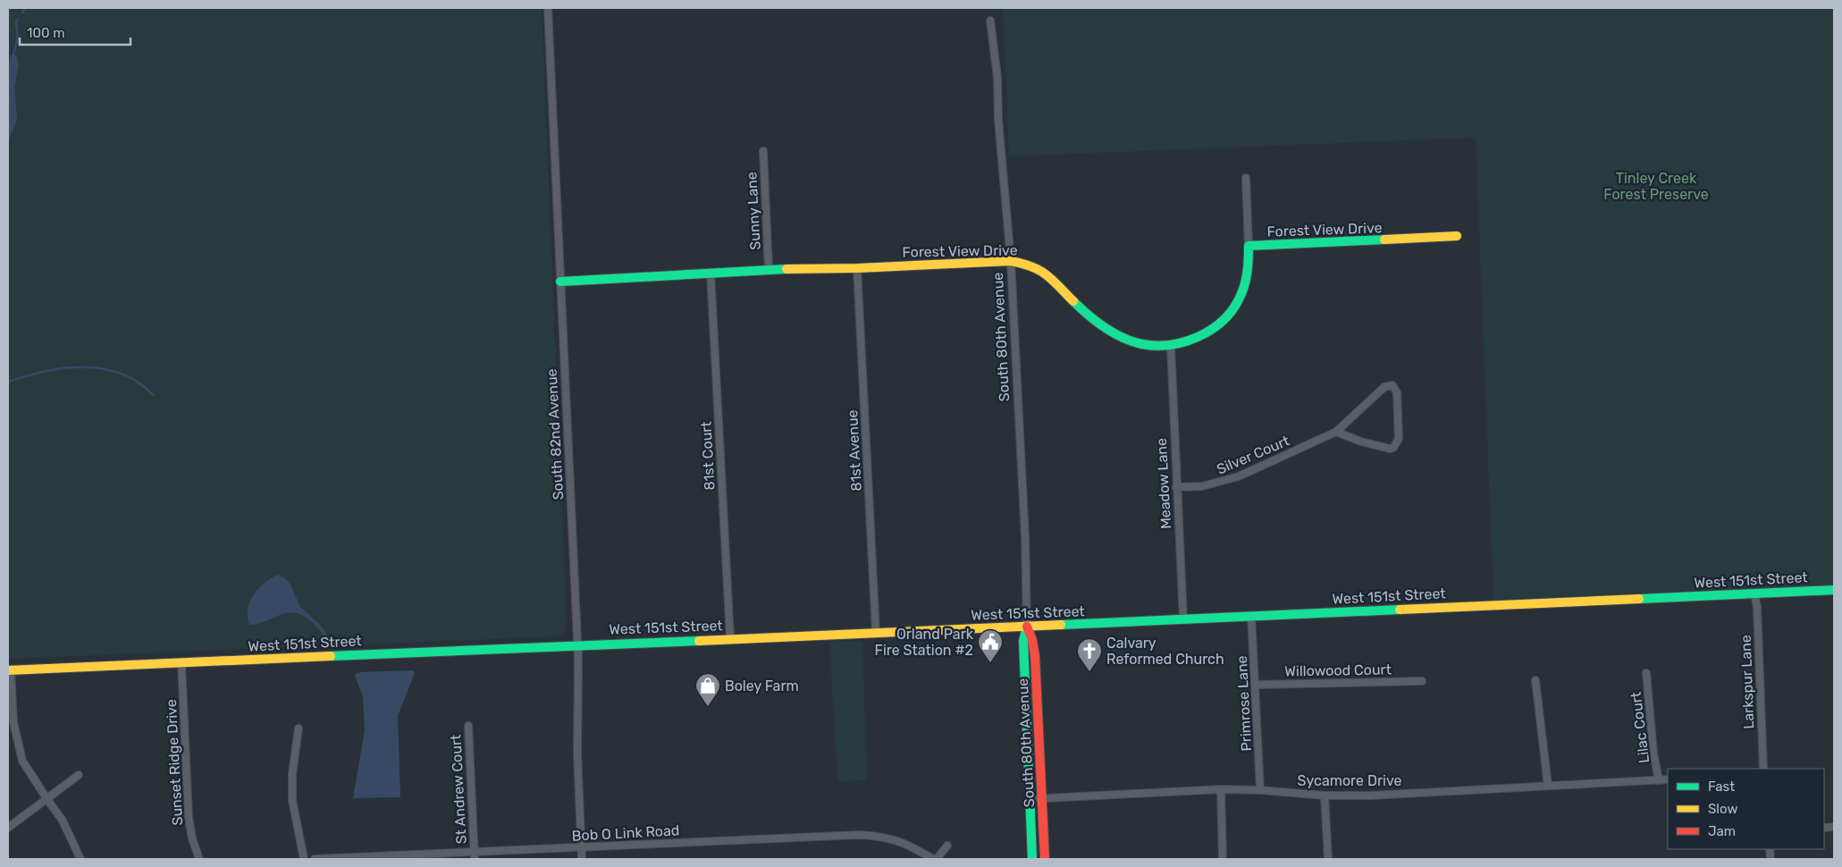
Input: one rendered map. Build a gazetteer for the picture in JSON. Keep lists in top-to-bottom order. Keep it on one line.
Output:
{"streets":{"street":["Sunny Lane","Forest View Drive","South 80th Avenue","South 82nd Avenue","81st Avenue","Silver Court","81st Court","Meadow Lane","West 151st Street","Willowood Court","Larkspur Lane","Primrose Lane","Lilac Court","Sunset Ridge Drive","Sycamore Drive","St Andrew Court","Bob O Link Road"]},"crossings":[["Sunny Lane","Forest View Drive"],["Forest View Drive","South 80th Avenue"],["Forest View Drive","South 82nd Avenue"],["Forest View Drive","81st Avenue"],["Forest View Drive","81st Court"],["Forest View Drive","Meadow Lane"],["South 80th Avenue","West 151st Street"],["South 80th Avenue","Sycamore Drive"],["South 82nd Avenue","West 151st Street"],["South 82nd Avenue","Bob O Link Road"],["81st Avenue","West 151st Street"],["Silver Court","Meadow Lane"],["81st Court","West 151st Street"],["Meadow Lane","West 151st Street"],["West 151st Street","Larkspur Lane"],["West 151st Street","Primrose Lane"],["West 151st Street","Sunset Ridge Drive"],["Willowood Court","Primrose Lane"],["Primrose Lane","Sycamore Drive"],["Lilac Court","Sycamore Drive"],["St Andrew Court","Bob O Link Road"]],"parks":["Tinley Creek Forest Preserve"],"places":{"public building":["Orland Park Fire Station #2"],"church":["Calvary Reformed Church"],"shop":["Boley Farm"]},"legend":["Fast","Slow","Jam"],"scale_bar":"100 m"}
